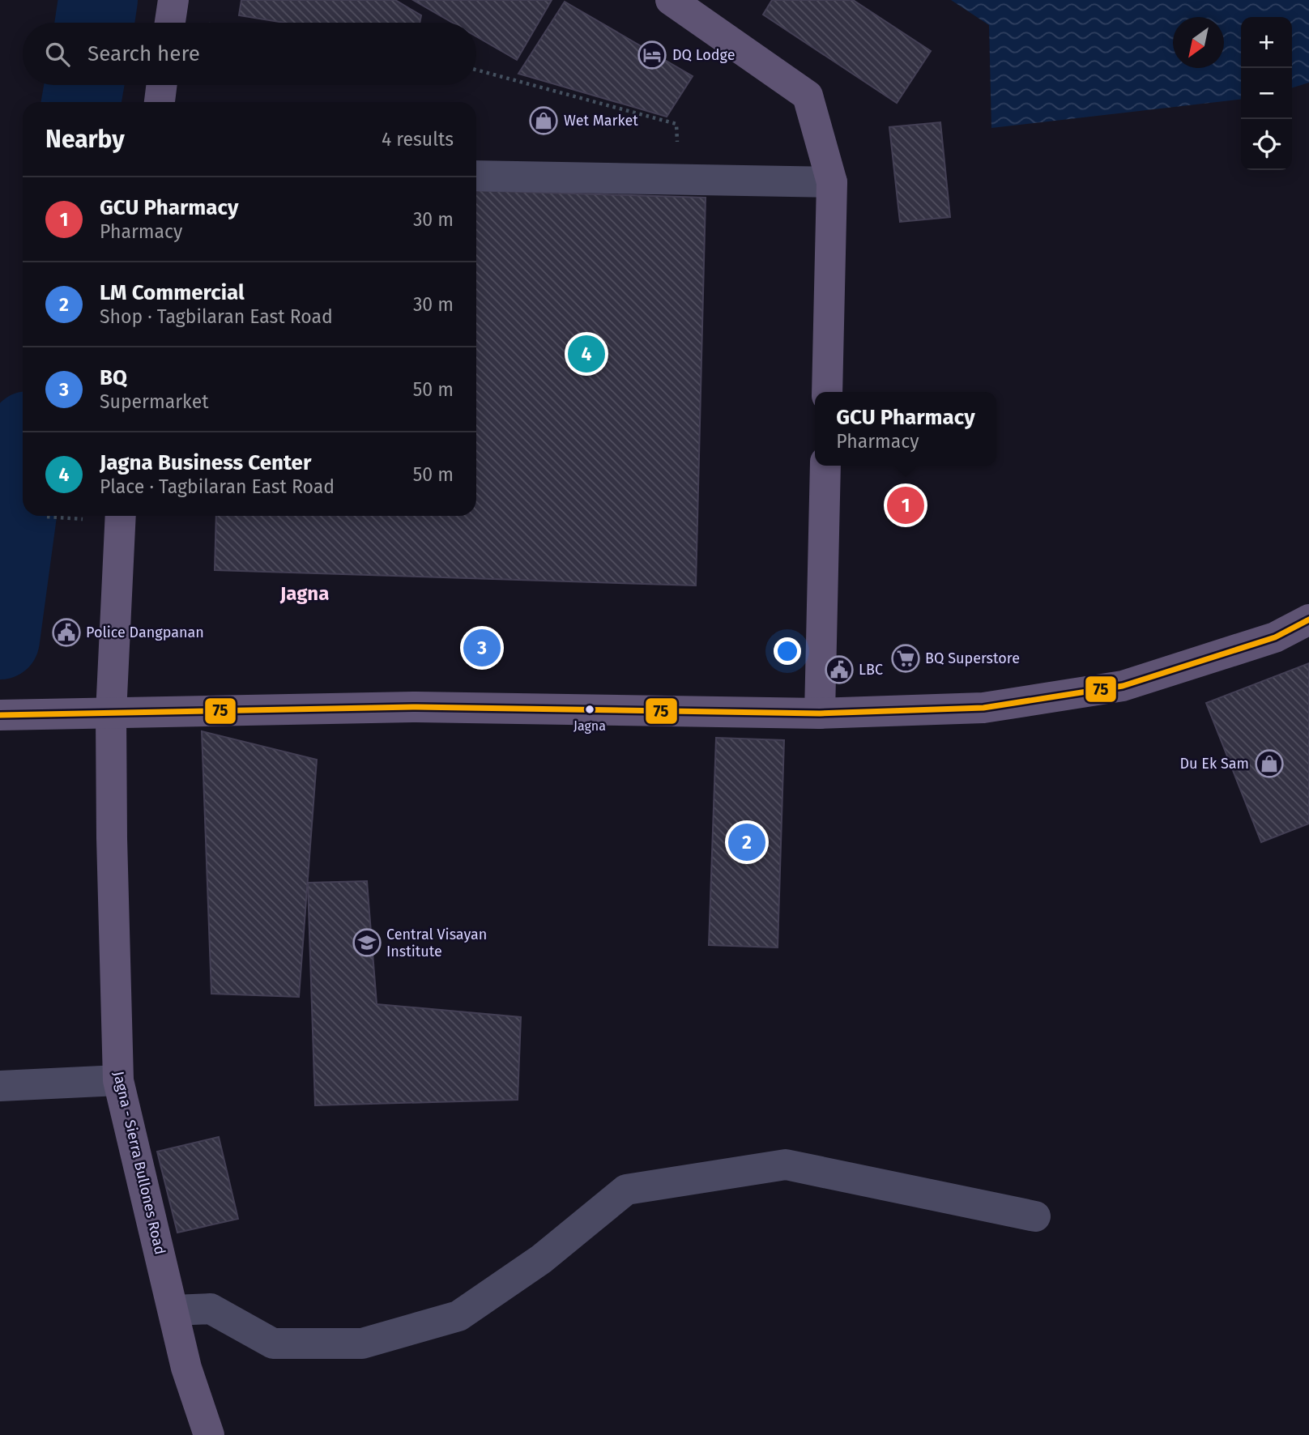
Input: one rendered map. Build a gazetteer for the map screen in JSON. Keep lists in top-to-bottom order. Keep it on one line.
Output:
{"streets":{"main road":["Jagna - Sierra Bullones Road"]},"districts":["Jagna"],"places":{"hotel":["DQ Lodge"],"shop":["Wet Market","Du Ek Sam"],"public building":["Police Dangpanan","LBC"],"supermarket":["BQ Superstore"],"other":["Jagna"],"school or university":["Central Visayan Institute"]},"lines":["transit line 75"],"north":"bottom left","page":{"map_buttons":["+","−"],"search":"Search here","heading":["Nearby","4 results"],"list":[{"mark":"1","name":"GCU Pharmacy","note":"Pharmacy","value":"30 m"},{"mark":"2","name":"LM Commercial","note":"Shop · Tagbilaran East Road","value":"30 m"},{"mark":"3","name":"BQ","note":"Supermarket","value":"50 m"},{"mark":"4","name":"Jagna Business Center","note":"Place · Tagbilaran East Road","value":"50 m"}],"pins":["4","1","3","2"],"popup":["GCU Pharmacy","Pharmacy"]}}
